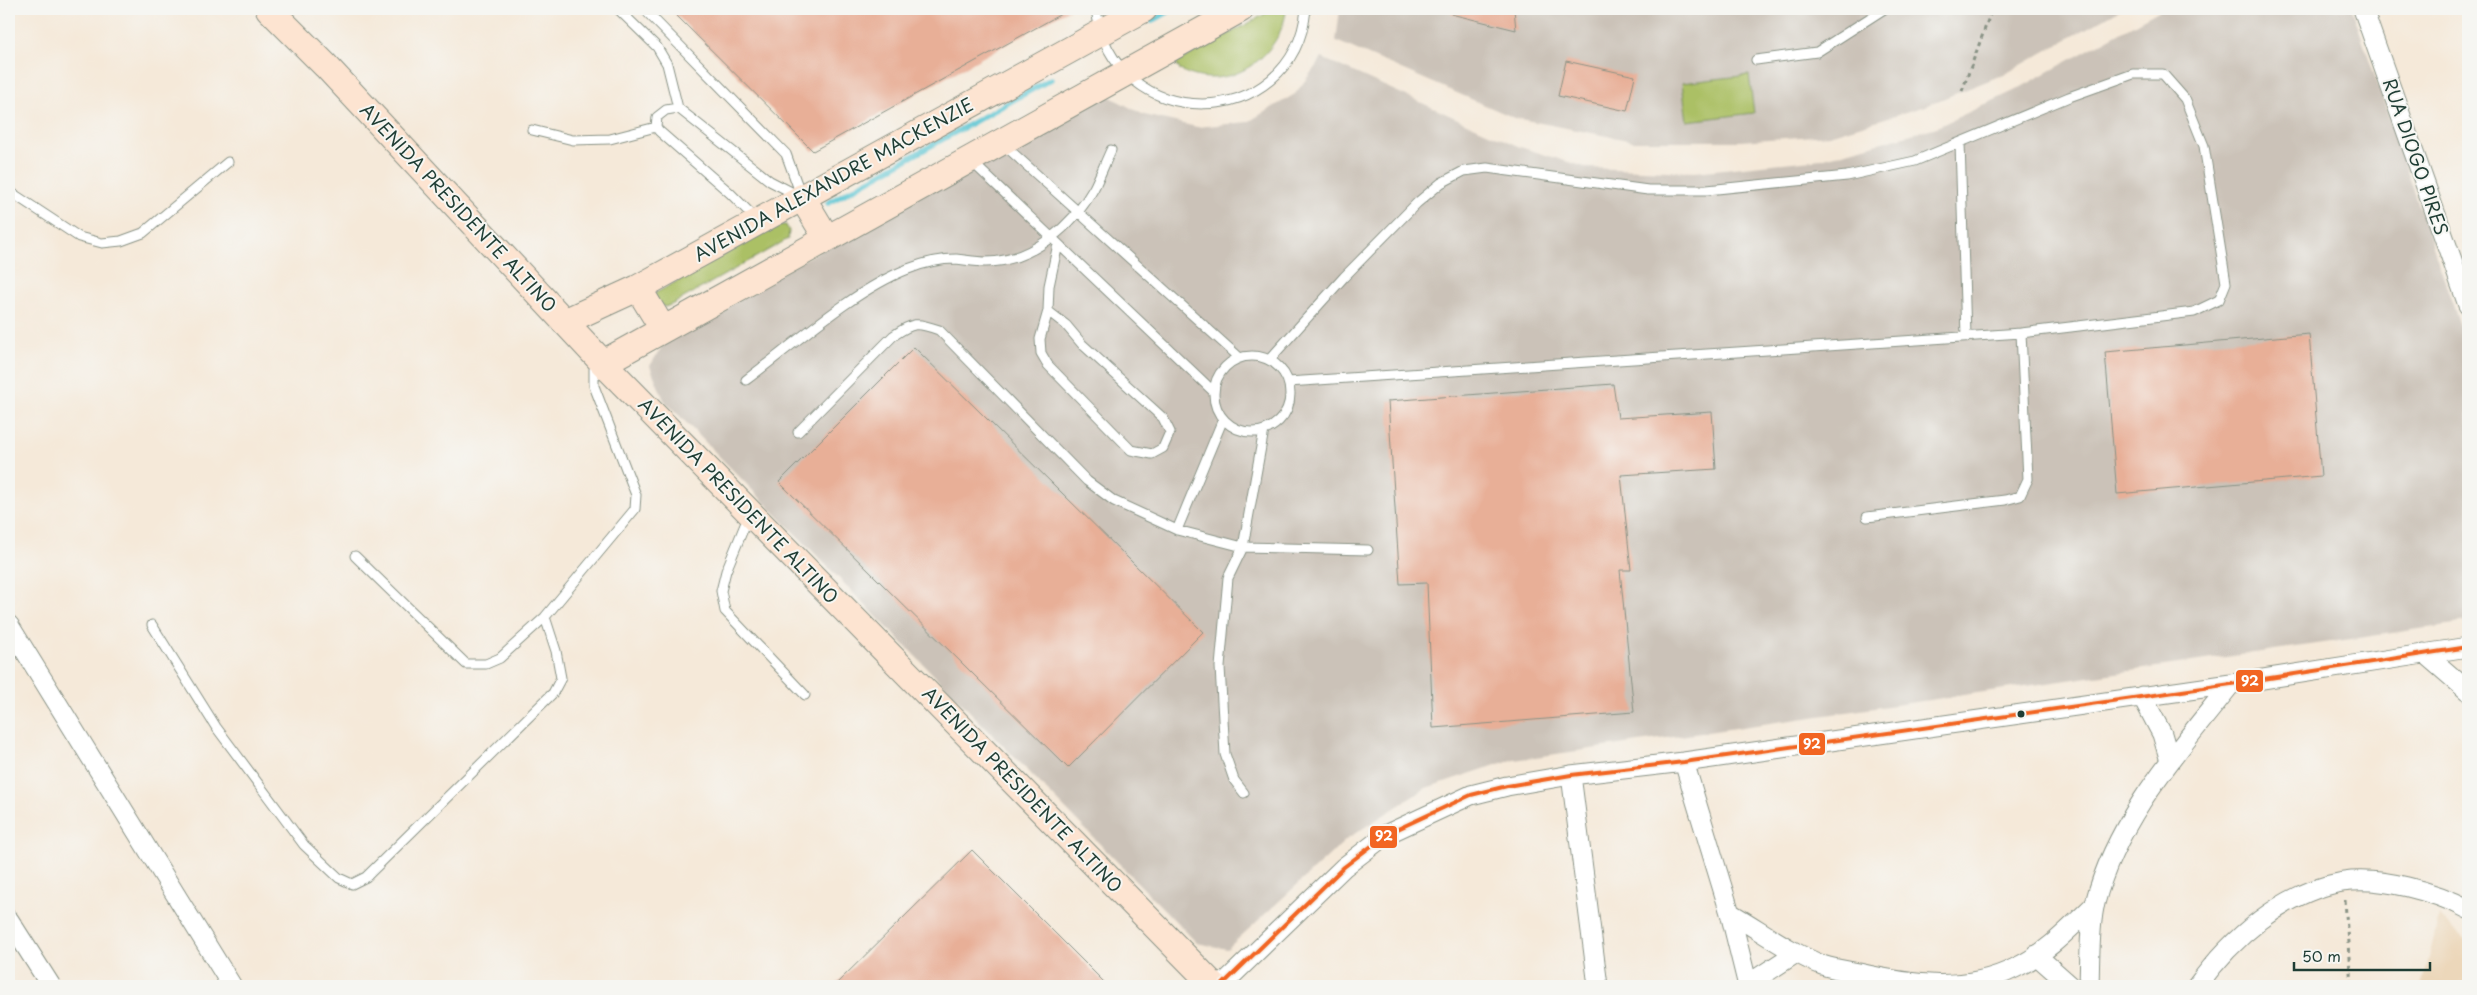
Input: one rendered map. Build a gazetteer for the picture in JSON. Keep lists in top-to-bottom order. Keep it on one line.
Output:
{"streets":{"street":["RUA DIOGO PIRES","AVENIDA ALEXANDRE MACKENZIE","AVENIDA PRESIDENTE ALTINO"]},"crossings":[["AVENIDA ALEXANDRE MACKENZIE","AVENIDA PRESIDENTE ALTINO"]],"lines":["transit line 92"],"scale_bar":"50 m"}
